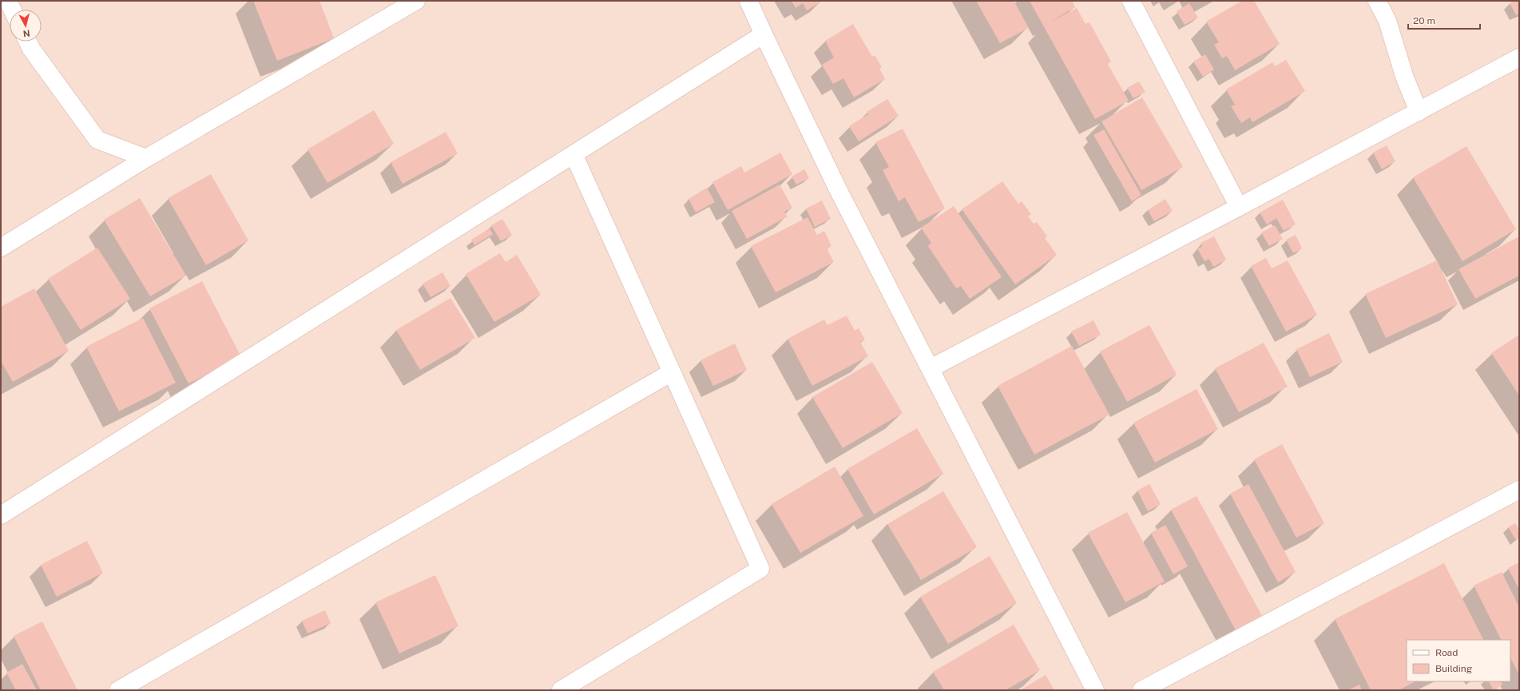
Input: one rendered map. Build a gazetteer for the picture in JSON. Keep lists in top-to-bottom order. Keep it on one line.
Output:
{"legend":["Road","Building"],"scale_bar":"20 m","north":"bottom"}
